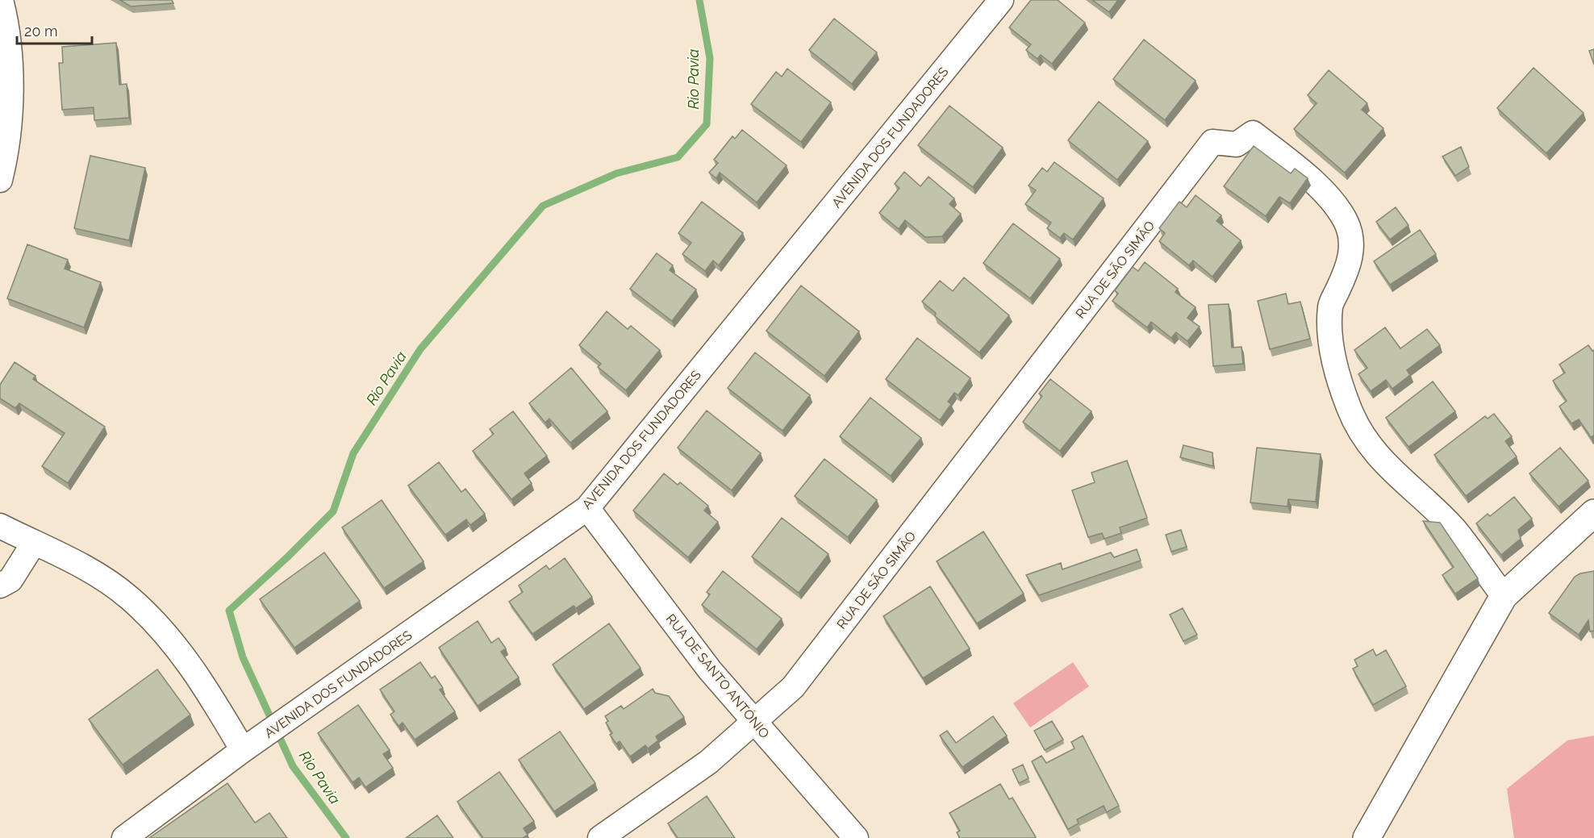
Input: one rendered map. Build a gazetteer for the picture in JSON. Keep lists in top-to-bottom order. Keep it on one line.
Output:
{"streets":{"street":["AVENIDA DOS FUNDADORES","RUA DE SÃO SIMÃO","RUA DE SANTO ANTÓNIO"]},"crossings":[["AVENIDA DOS FUNDADORES","RUA DE SANTO ANTÓNIO"],["RUA DE SÃO SIMÃO","RUA DE SANTO ANTÓNIO"]],"water":["Rio Pavia"],"scale_bar":"20 m"}
